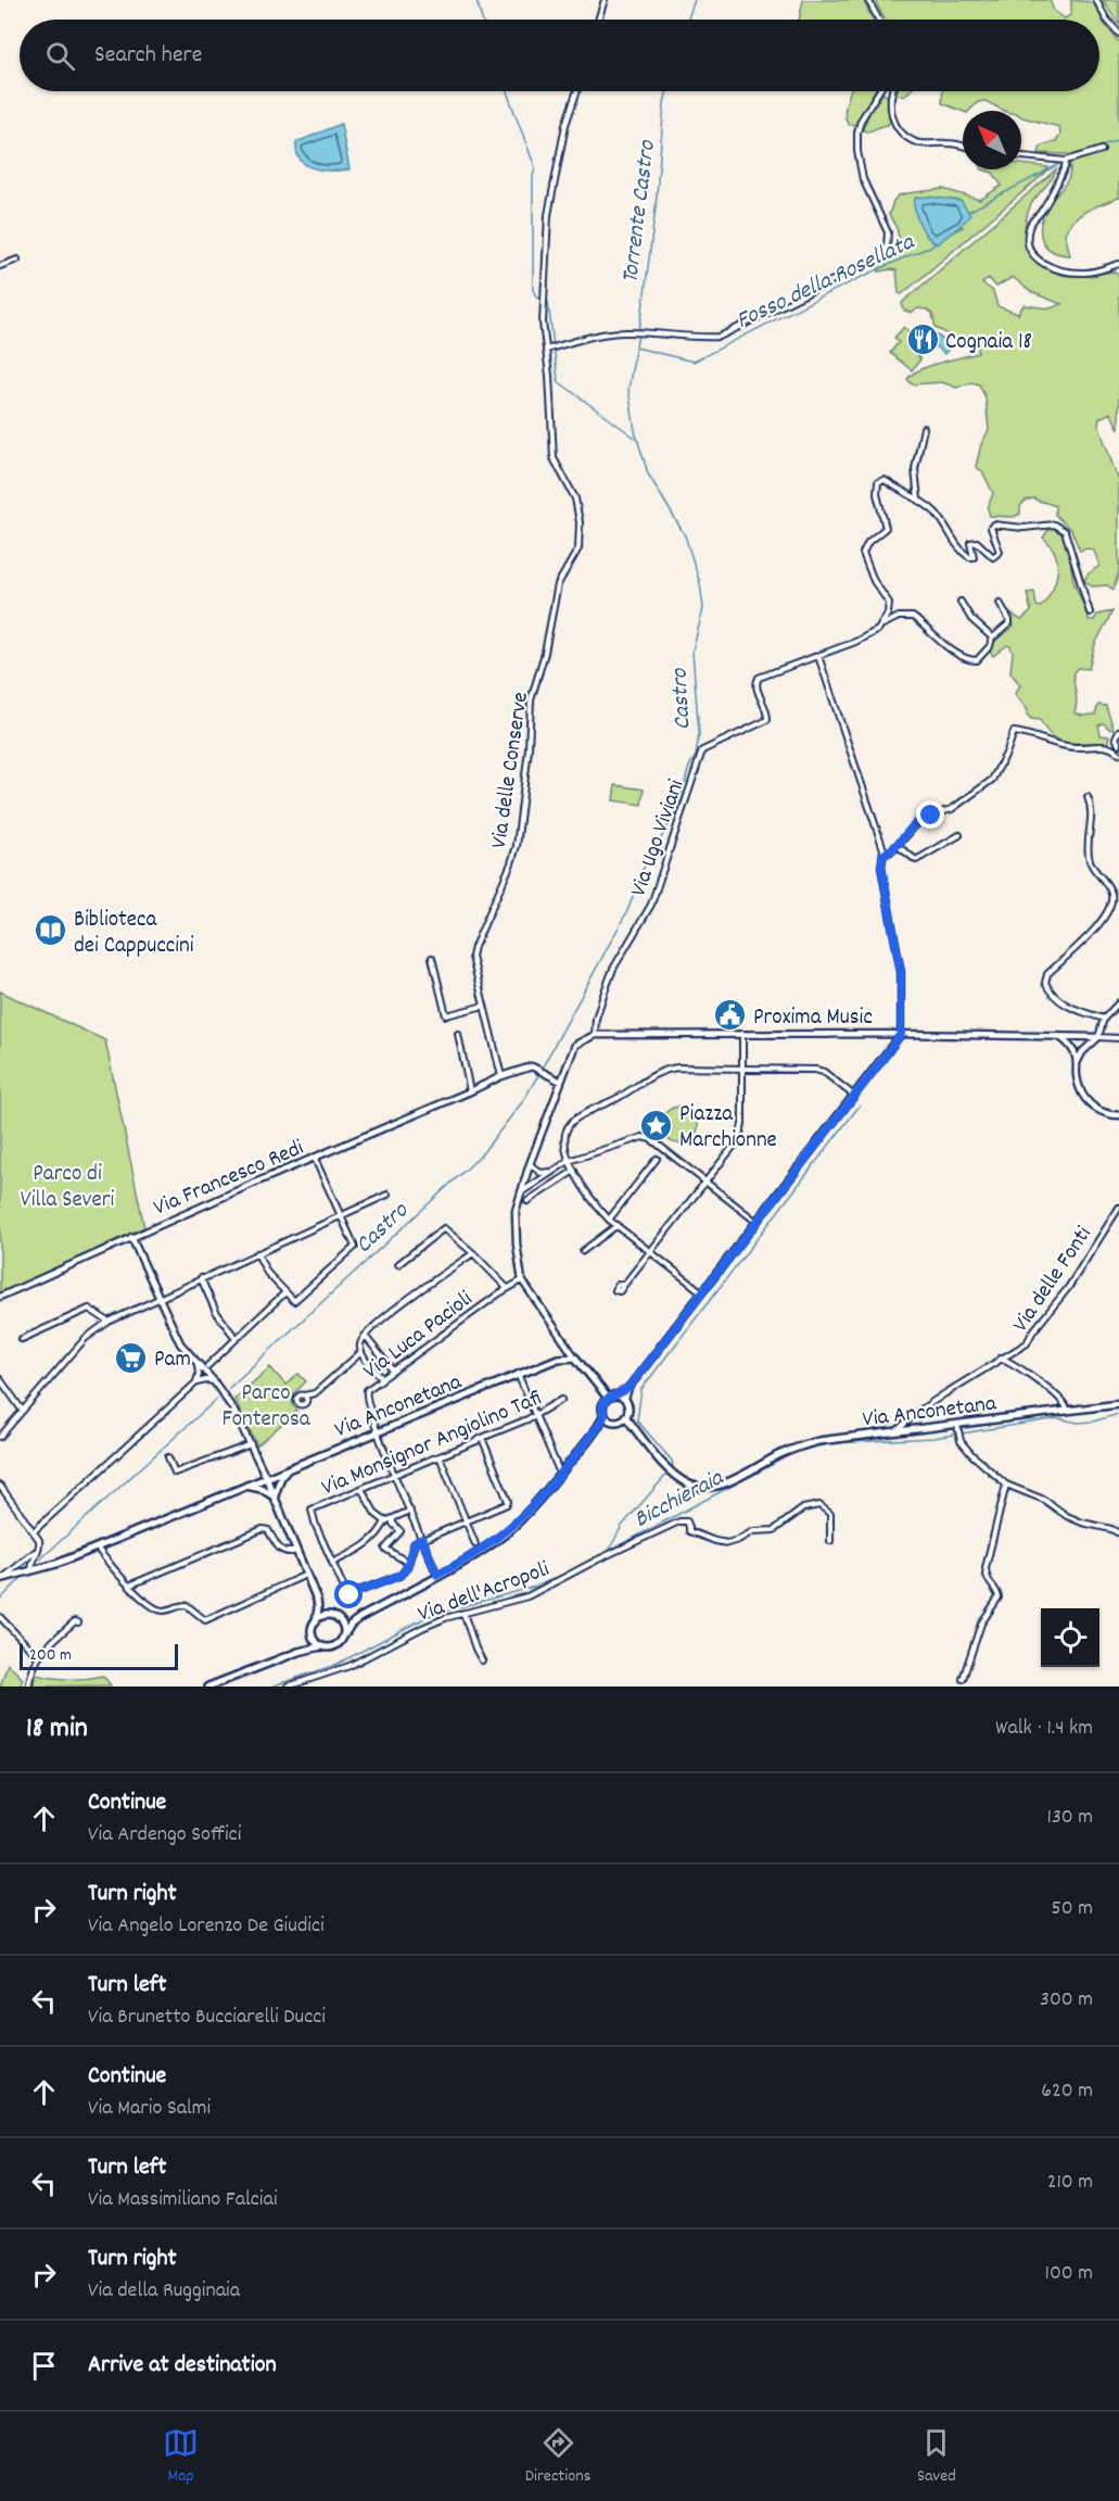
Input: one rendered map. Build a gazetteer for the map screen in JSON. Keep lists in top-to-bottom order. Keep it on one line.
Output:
{"streets":{"main road":["Via Anconetana"],"street":["Via delle Conserve","Via Ugo Viviani","Via Francesco Redi","Via delle Fonti","Via Luca Pacioli","Via Monsignor Angiolino Tafi","Via dell'Acropoli"]},"crossings":[["Via delle Conserve","Via Francesco Redi"],["Via delle Fonti","Via Anconetana"],["Via Luca Pacioli","Via Anconetana"]],"water":["Torrente Castro","Fosso della Rosellata","Castro","Bicchieraia"],"parks":["Parco di Villa Severi","Parco Fonterosa"],"places":{"restaurant":["Cognaia 18"],"library":["Biblioteca dei Cappuccini"],"public building":["Proxima Music"],"place":["Piazza Marchionne"],"supermarket":["Pam"]},"scale_bar":"200 m","north":"top left","page":{"search":"Search here","scale":"200 m","heading":["18 min","Walk · 1.4 km"],"list":[["Continue","Via Ardengo Soffici","130 m"],["Turn right","Via Angelo Lorenzo De Giudici","50 m"],["Turn left","Via Brunetto Bucciarelli Ducci","300 m"],["Continue","Via Mario Salmi","620 m"],["Turn left","Via Massimiliano Falciai","210 m"],["Turn right","Via della Rugginaia","100 m"],"Arrive at destination"],"nav":["Map","Directions","Saved"]}}
